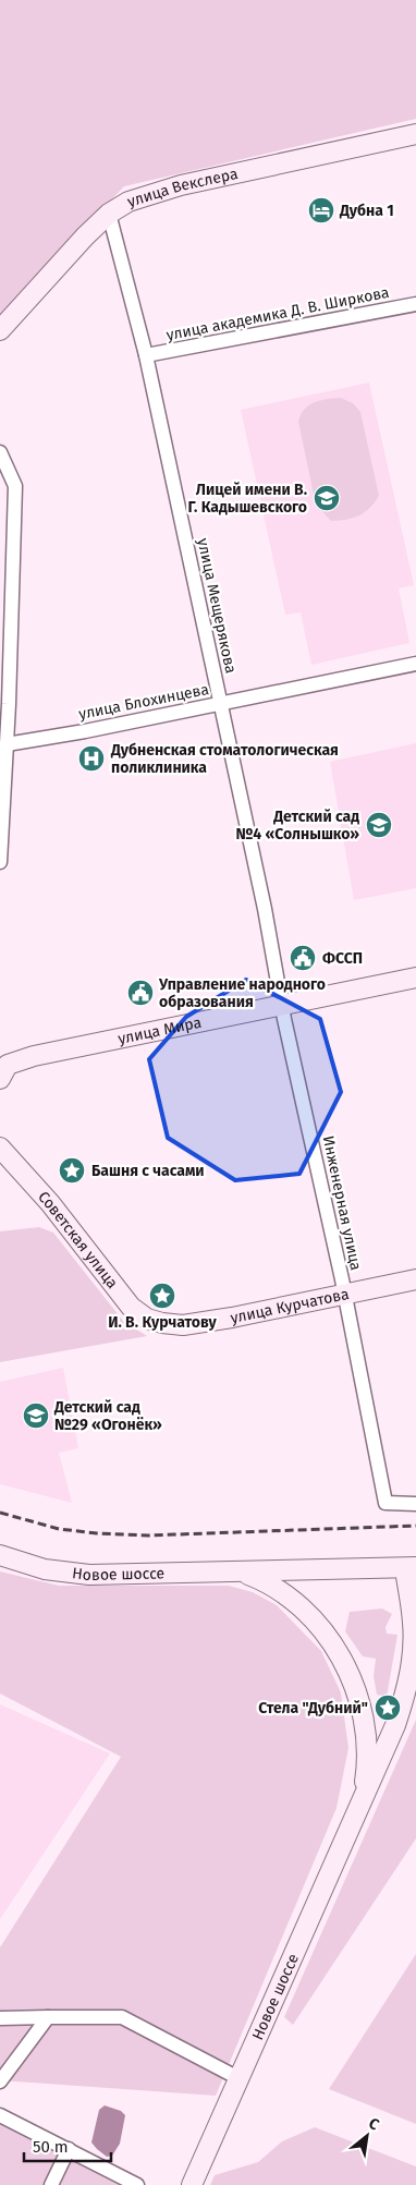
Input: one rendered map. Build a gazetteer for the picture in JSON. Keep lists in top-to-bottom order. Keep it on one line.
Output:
{"streets":{"main road":["улица Векслера","улица Мира","Советская улица","улица Курчатова","Новое шоссе"],"street":["улица академика Д. В. Ширкова","улица Мещерякова","улица Блохинцева","Инженерная улица"]},"crossings":[["улица Векслера","улица Мещерякова"],["улица академика Д. В. Ширкова","улица Мещерякова"],["улица Мещерякова","улица Блохинцева"],["улица Мещерякова","улица Мира"],["улица Мещерякова","Инженерная улица"],["улица Мира","Инженерная улица"],["Инженерная улица","улица Курчатова"],["Советская улица","улица Курчатова"]],"places":{"hotel":["Дубна 1"],"school or university":["Лицей имени В. Г. Кадышевского","Детский сад №4 «Солнышко»","Детский сад №29 «Огонёк»"],"hospital":["Дубненская стоматологическая поликлиника"],"public building":["ФССП","Управление народного образования"],"place":["Башня с часами","И. В. Курчатову","Стела \"Дубний\""]},"scale_bar":"50 m","north":"top right"}
